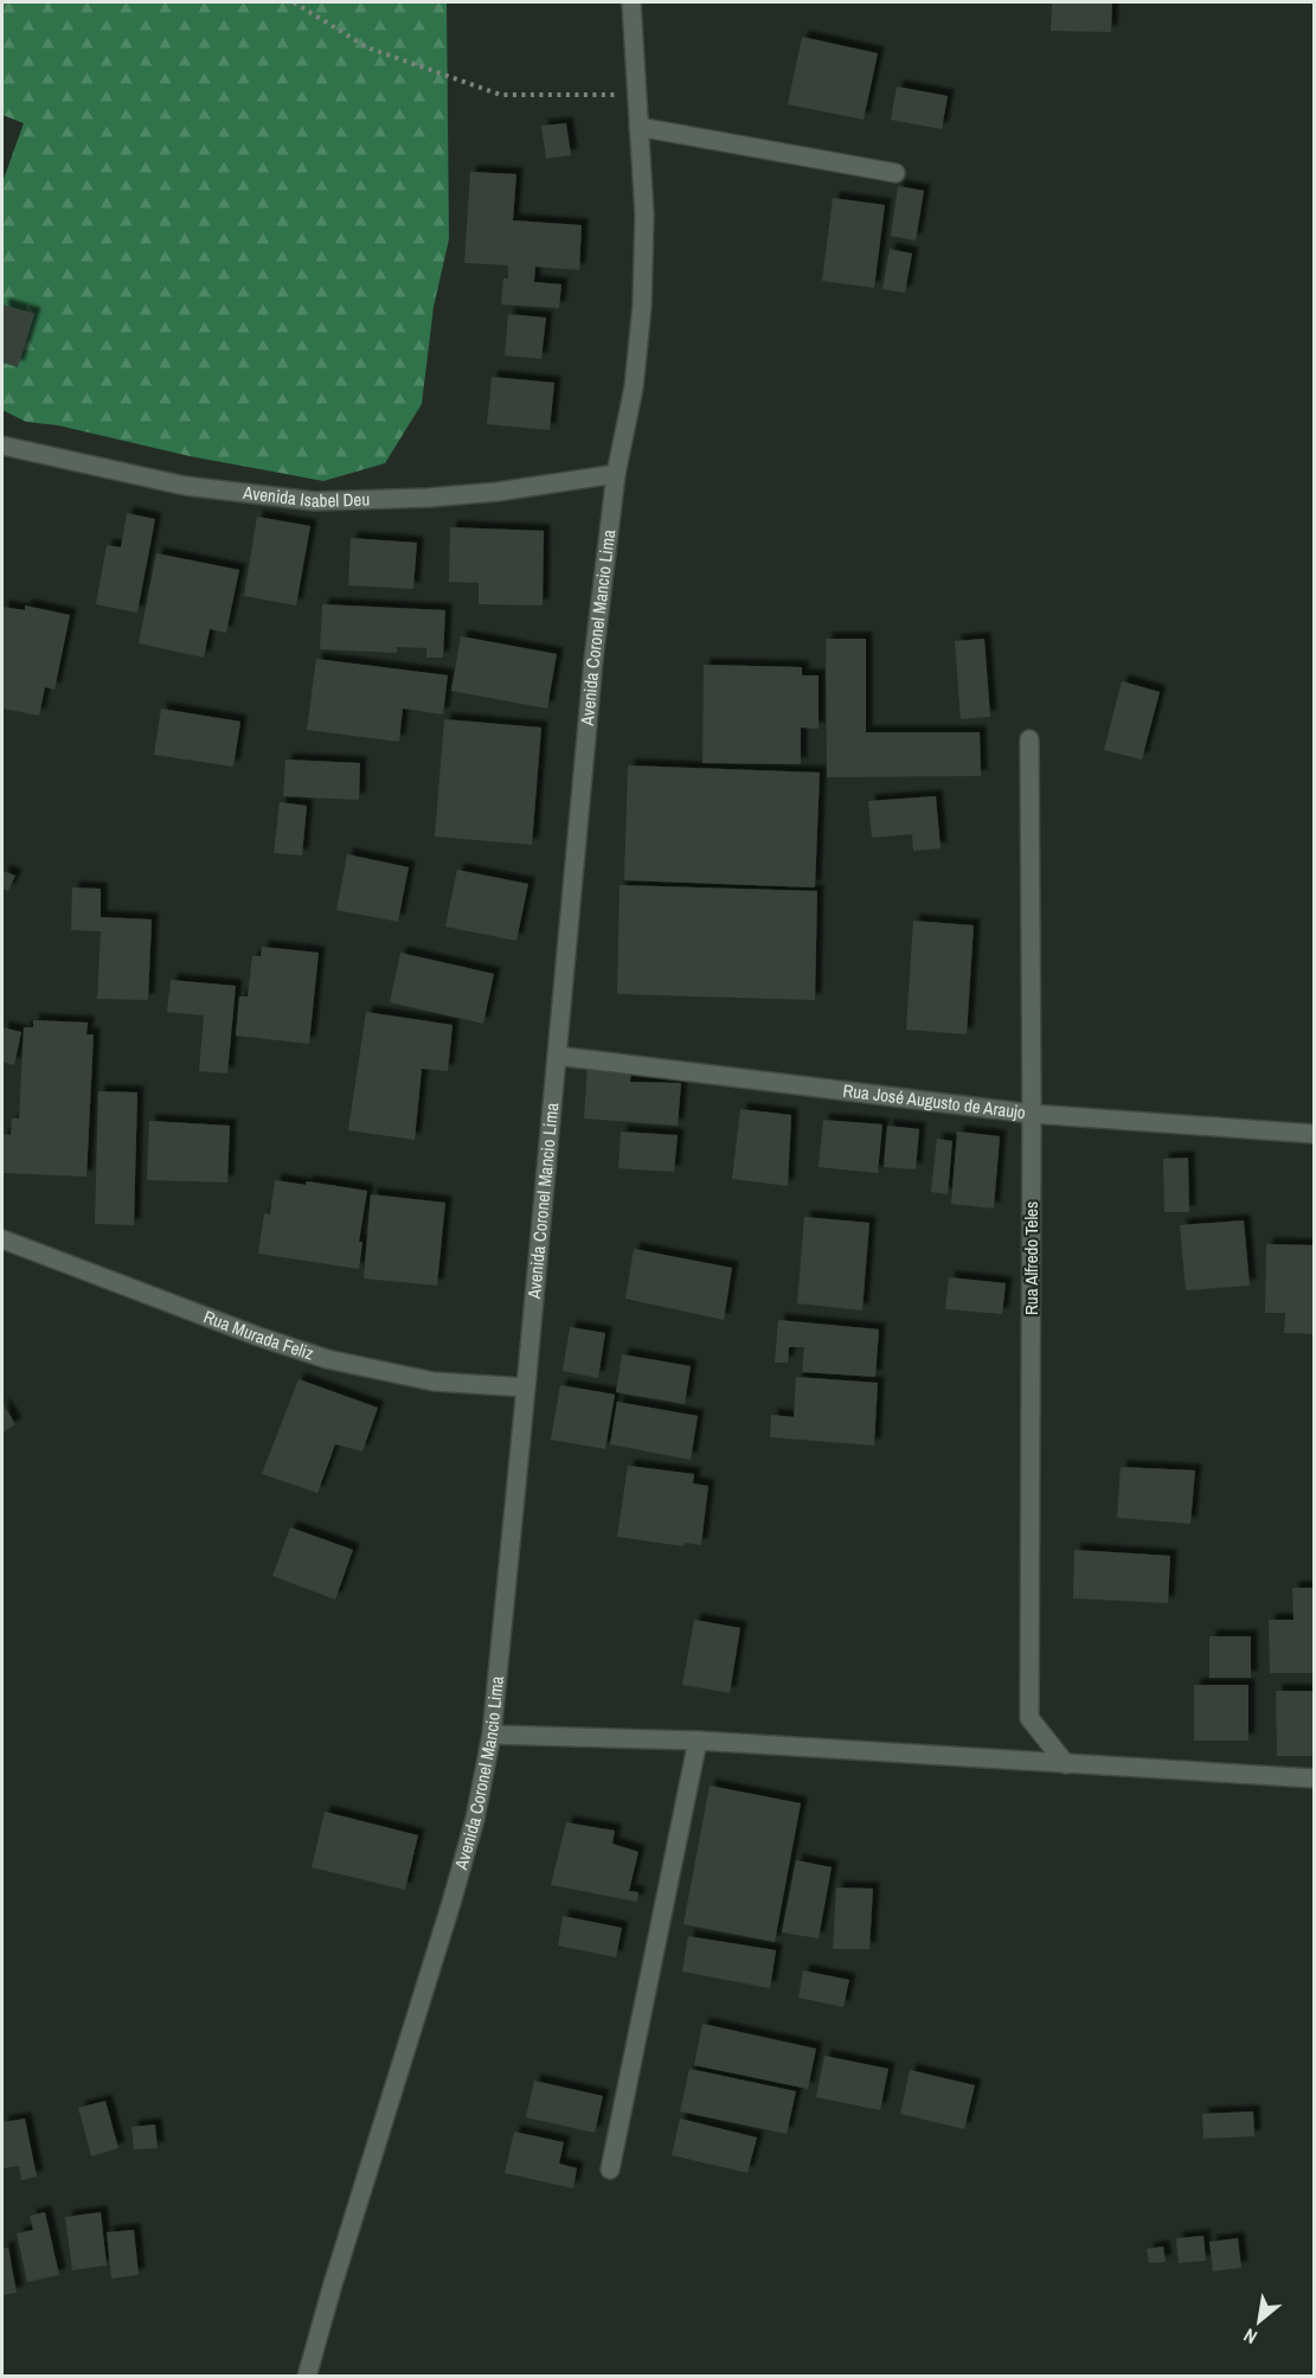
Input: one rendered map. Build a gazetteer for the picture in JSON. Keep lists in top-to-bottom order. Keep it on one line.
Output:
{"streets":{"street":["Avenida Isabel Deu","Avenida Coronel Mancio Lima","Rua José Augusto de Araujo","Rua Alfredo Teles","Rua Murada Feliz"]},"crossings":[["Avenida Isabel Deu","Avenida Coronel Mancio Lima"],["Avenida Coronel Mancio Lima","Rua José Augusto de Araujo"],["Avenida Coronel Mancio Lima","Rua Murada Feliz"],["Rua José Augusto de Araujo","Rua Alfredo Teles"]],"north":"bottom left"}
